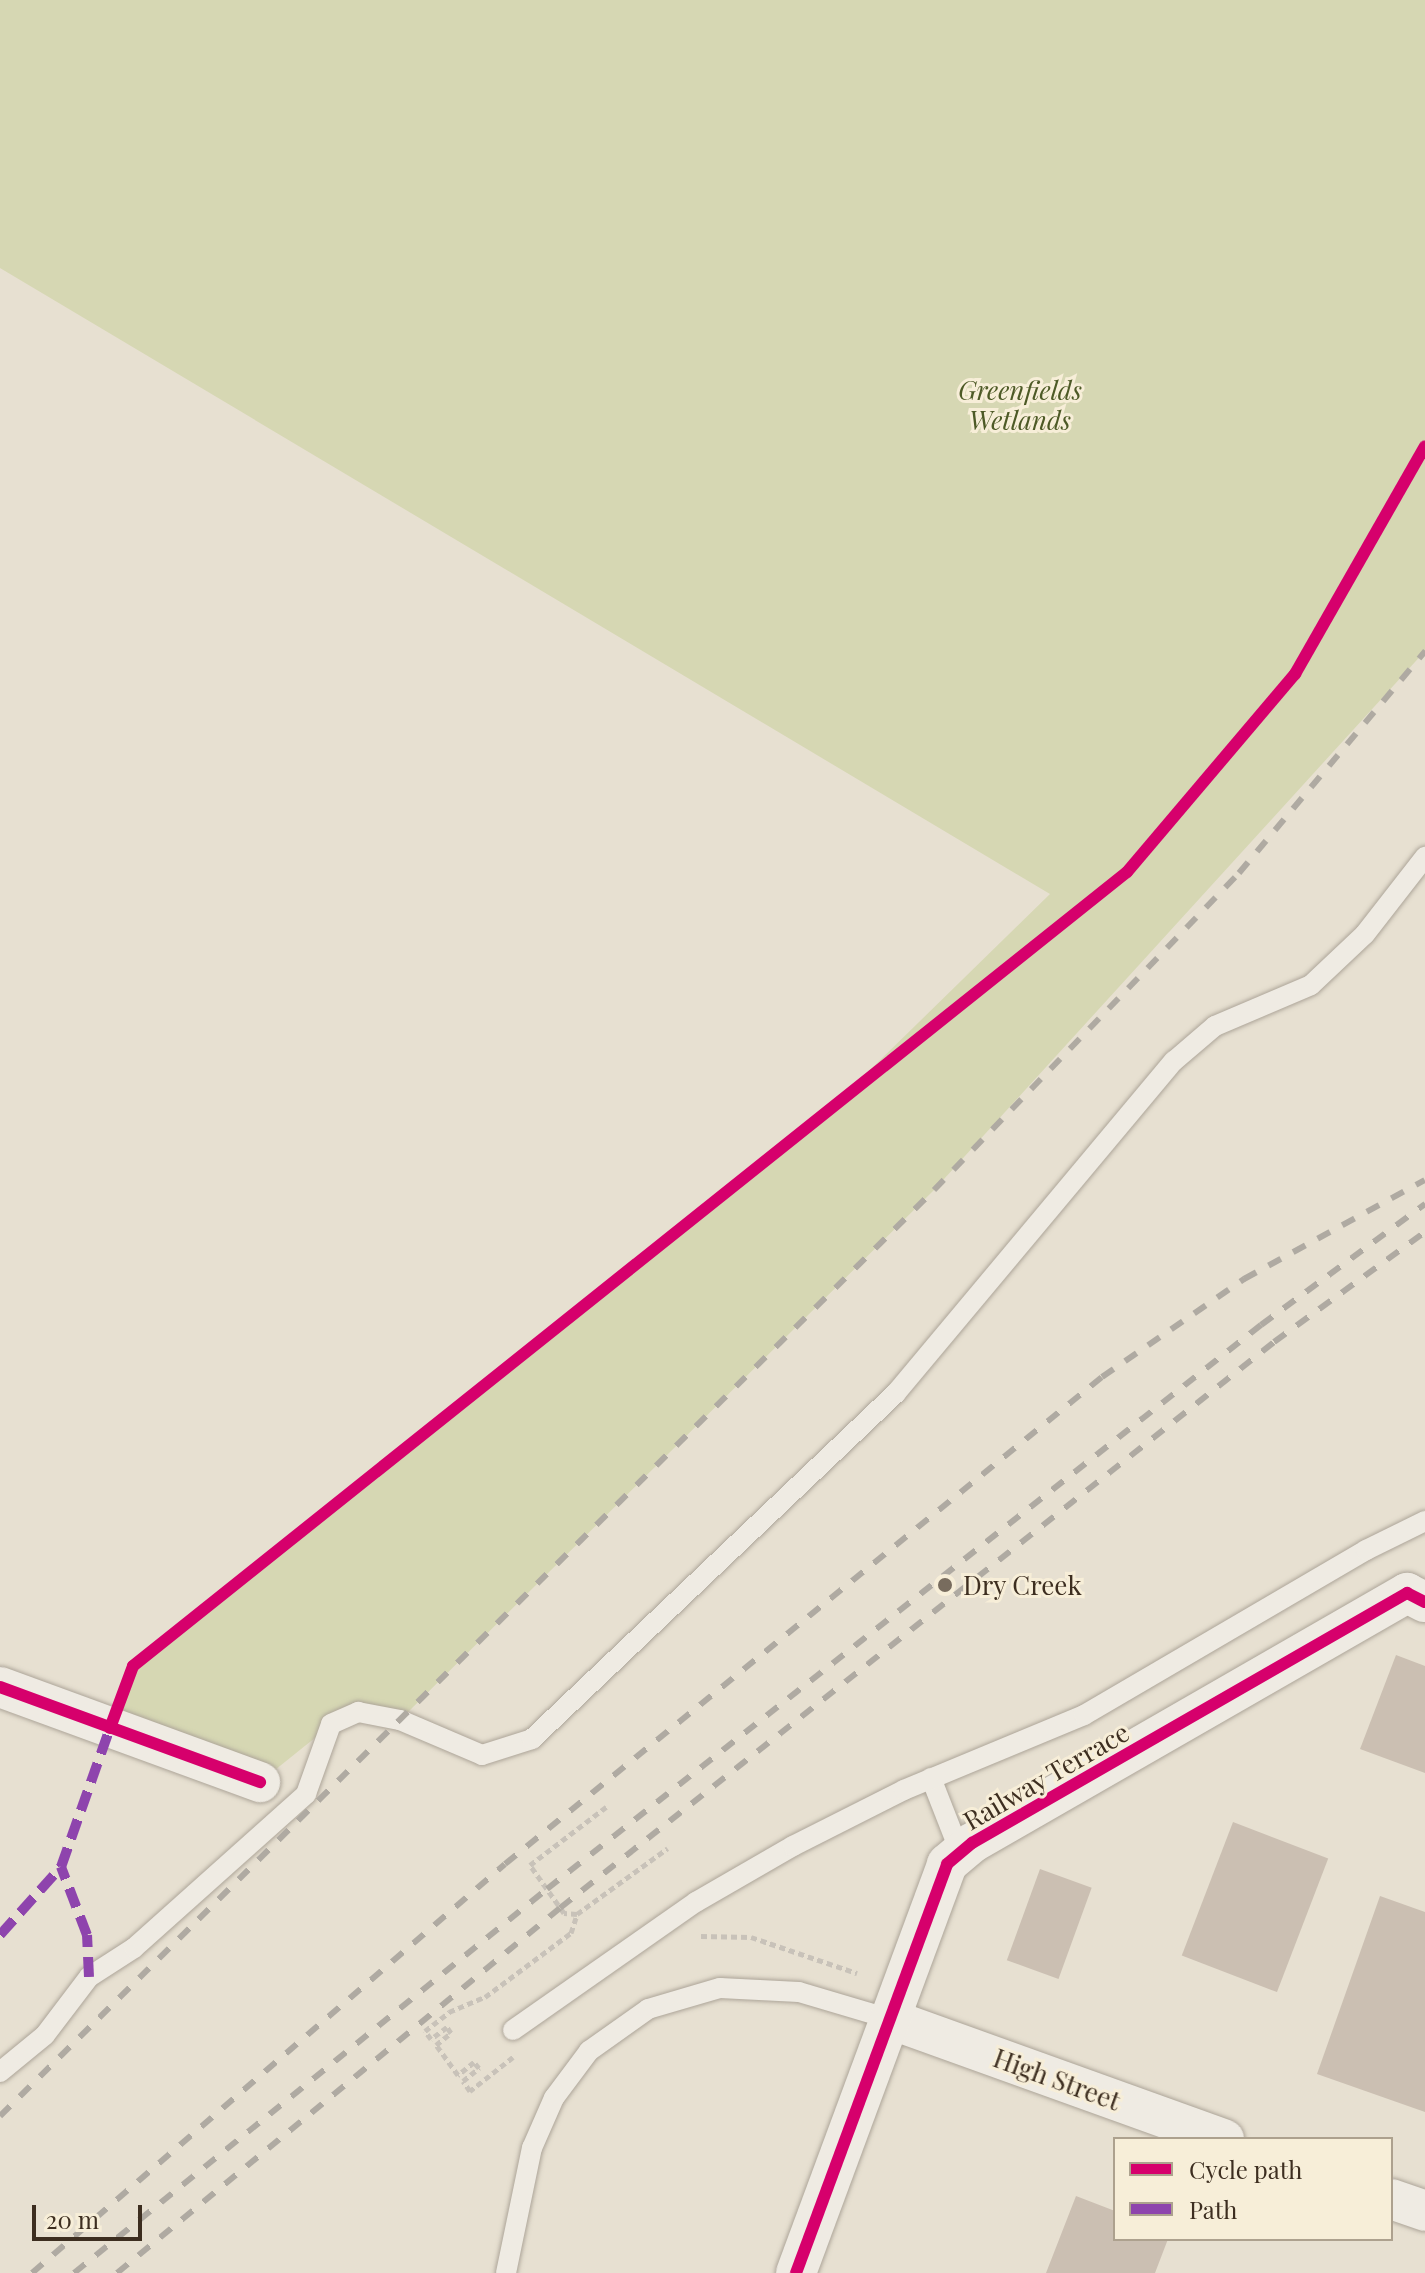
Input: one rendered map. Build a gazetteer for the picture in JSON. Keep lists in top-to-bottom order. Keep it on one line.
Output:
{"streets":{"street":["Railway Terrace","High Street"]},"crossings":[["Railway Terrace","High Street"]],"parks":["Greenfields Wetlands"],"places":["Dry Creek"],"legend":["Cycle path","Path"],"scale_bar":"20 m"}
